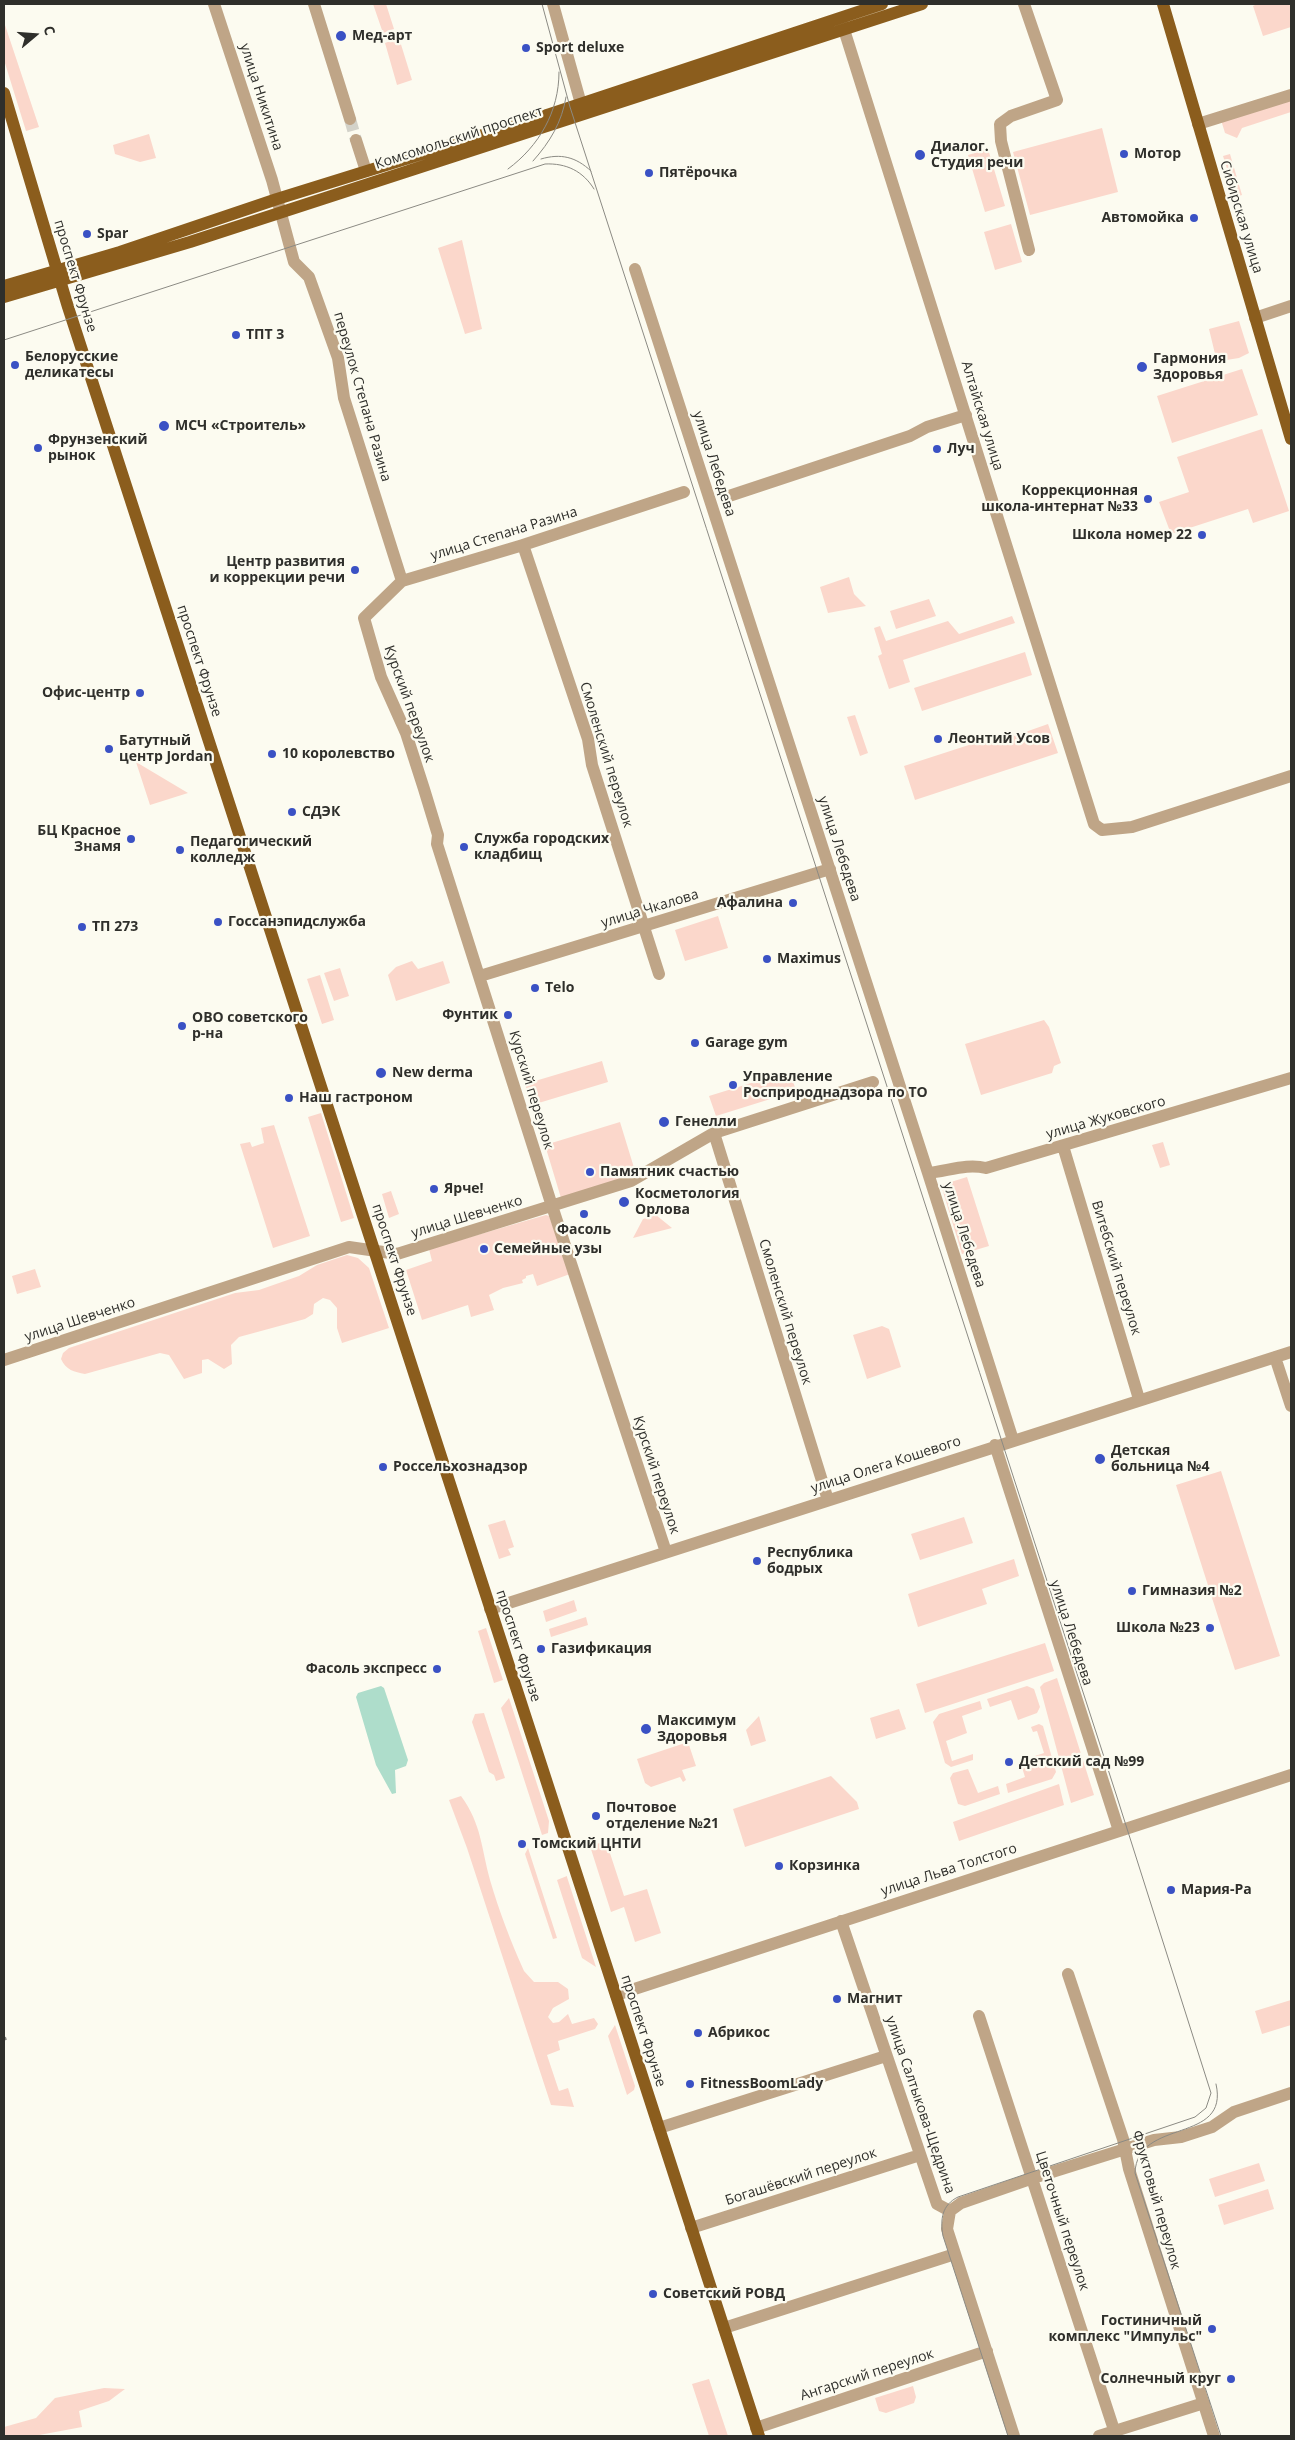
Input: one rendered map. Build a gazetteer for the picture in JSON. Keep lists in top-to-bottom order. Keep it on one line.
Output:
{"streets":{"main road":["Комсомольский проспект","Сибирская улица","проспект Фрунзе"],"street":["улица Никитина","переулок Степана Разина","Алтайская улица","улица Лебедева","улица Степана Разина","Курский переулок","Смоленский переулок","улица Чкалова","улица Жуковского","улица Шевченко","Витебский переулок","улица Олега Кошевого","улица Льва Толстого","улица Салтыкова-Щедрина","Богашёвский переулок","Фруктовый переулок","Цветочный переулок","Ангарский переулок"]},"crossings":[["улица Никитина","Комсомольский проспект"],["улица Никитина","переулок Степана Разина"],["Комсомольский проспект","проспект Фрунзе"],["Комсомольский проспект","переулок Степана Разина"],["Комсомольский проспект","Алтайская улица"],["проспект Фрунзе","улица Шевченко"],["проспект Фрунзе","улица Олега Кошевого"],["проспект Фрунзе","улица Льва Толстого"],["проспект Фрунзе","Богашёвский переулок"],["проспект Фрунзе","Ангарский переулок"],["переулок Степана Разина","улица Степана Разина"],["улица Лебедева","улица Чкалова"],["улица Лебедева","улица Жуковского"],["улица Лебедева","улица Олега Кошевого"],["улица Лебедева","улица Льва Толстого"],["улица Степана Разина","Курский переулок"],["улица Степана Разина","Смоленский переулок"],["Курский переулок","улица Чкалова"],["Курский переулок","улица Шевченко"],["Курский переулок","улица Олега Кошевого"],["Смоленский переулок","улица Чкалова"],["Смоленский переулок","улица Шевченко"],["Смоленский переулок","улица Олега Кошевого"],["улица Жуковского","Витебский переулок"],["Витебский переулок","улица Олега Кошевого"],["улица Льва Толстого","улица Салтыкова-Щедрина"],["улица Салтыкова-Щедрина","Богашёвский переулок"],["улица Салтыкова-Щедрина","Ангарский переулок"]],"places":["Мед-арт","Sport deluxe","Мотор","Диалог. Студия речи","Пятёрочка","Автомойка","Spar","ТПТ 3","Белорусские деликатесы","Гармония Здоровья","МСЧ «Строитель»","Фрунзенский рынок","Луч","Коррекционная школа-интернат №33","Школа номер 22","Центр развития и коррекции речи","Офис-центр","Леонтий Усов","Батутный центр Jordan","10 королевство","СДЭК","БЦ Красное Знамя","Служба городских кладбищ","Педагогический колледж","Афалина","Госсанэпидслужба","ТП 273","Maximus","Telo","Фунтик","ОВО советского р-на","Garage gym","New derma","Управление Росприроднадзора по ТО","Наш гастроном","Генелли","Памятник счастью","Ярче!","Косметология Орлова","Фасоль","Семейные узы","Детская больница №4","Россельхознадзор","Республика бодрых","Гимназия №2","Школа №23","Газификация","Фасоль экспресс","Максимум Здоровья","Детский сад №99","Почтовое отделение №21","Томский ЦНТИ","Корзинка","Мария-Ра","Магнит","Абрикос","FitnessBoomLady","Советский РОВД","Гостиничный комплекс \"Импульс\"","Солнечный круг"],"north":"right"}
